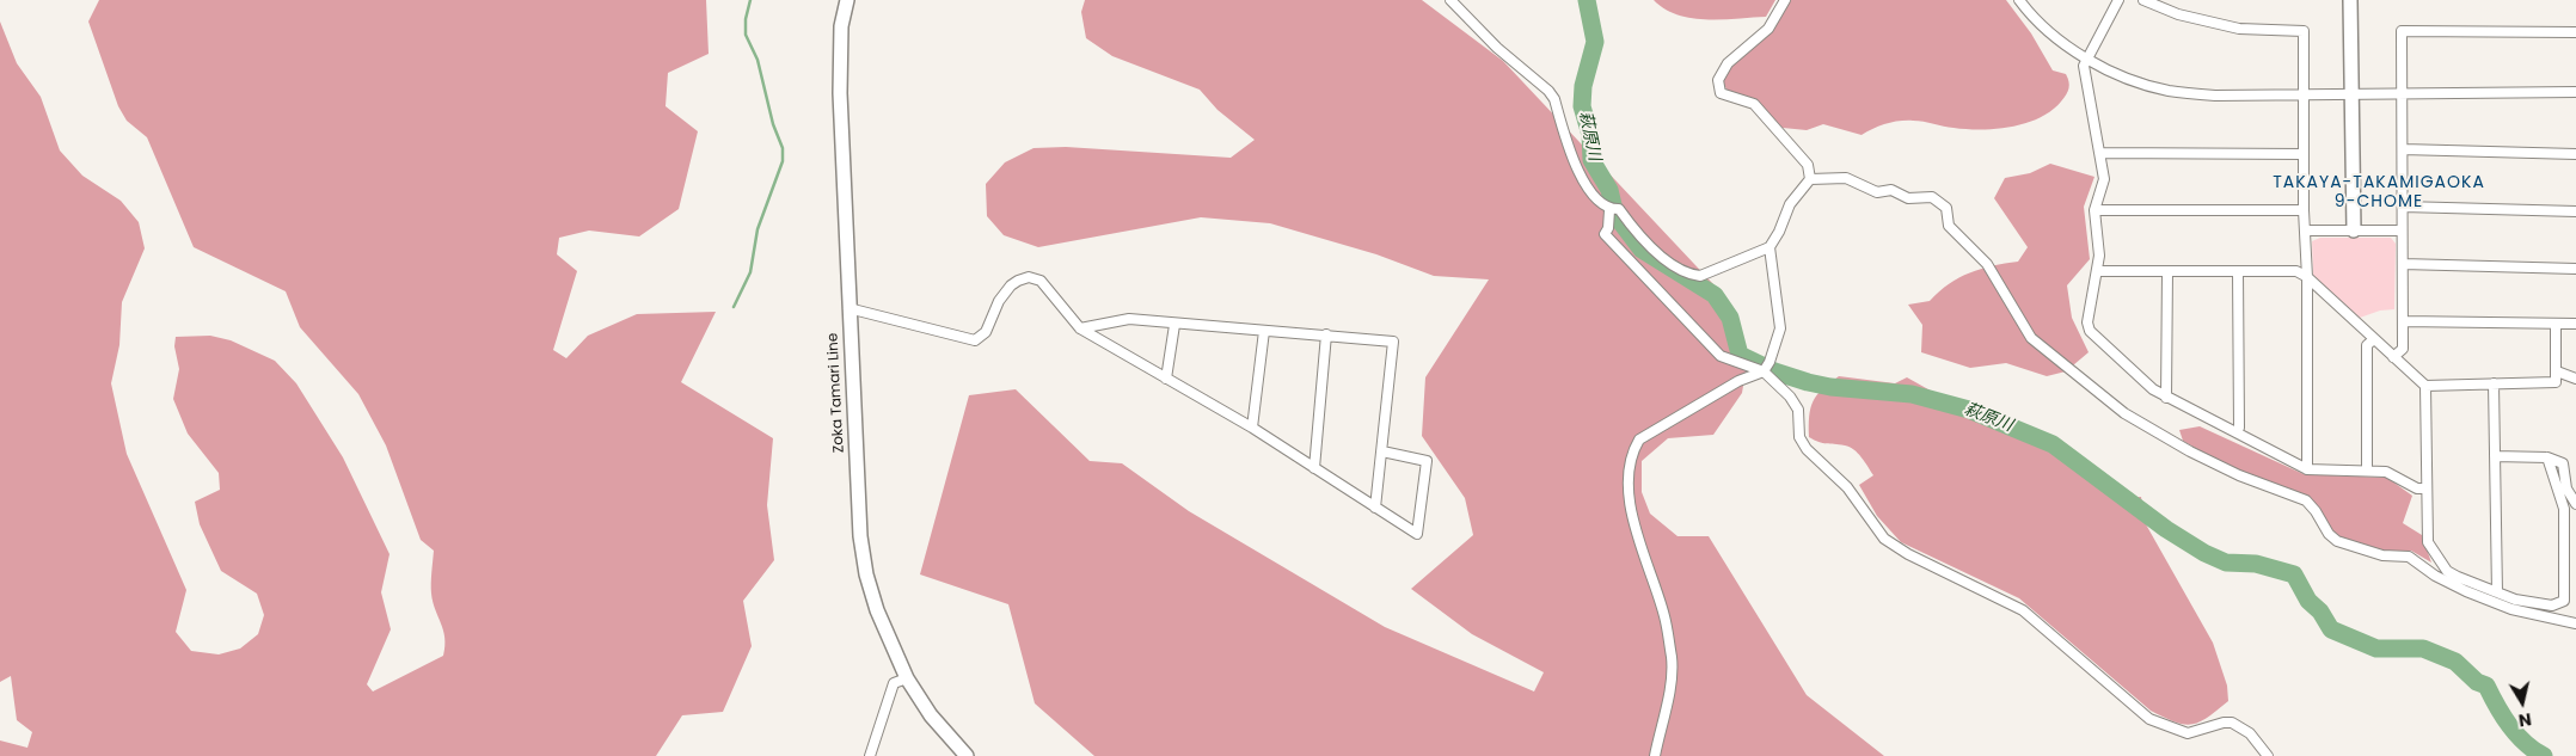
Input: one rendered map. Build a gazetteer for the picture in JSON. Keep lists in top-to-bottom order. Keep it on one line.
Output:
{"streets":{"main road":["Zoka Tamari Line"]},"districts":["TAKAYA-TAKAMIGAOKA 9-CHOME"],"water":["萩原川"],"north":"bottom"}
